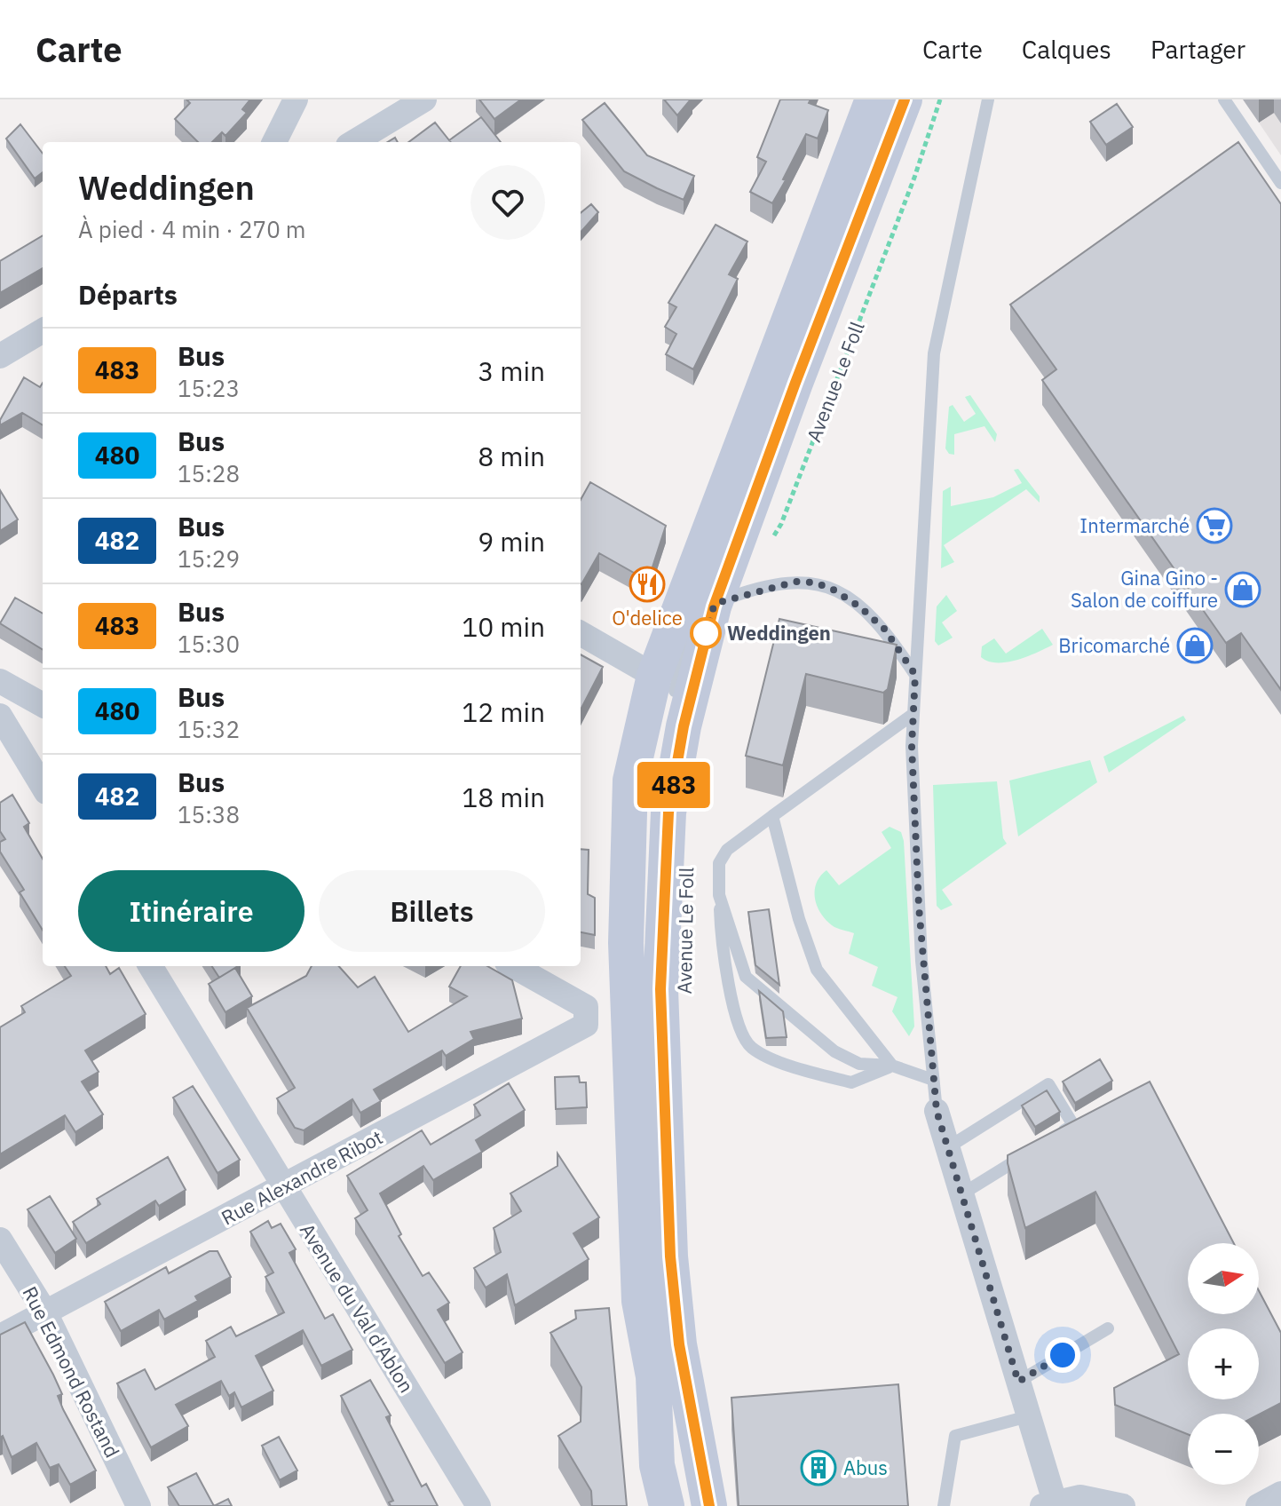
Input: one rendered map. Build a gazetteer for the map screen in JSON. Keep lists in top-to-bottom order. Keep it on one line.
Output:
{"streets":{"main road":["Avenue Le Foll"],"street":["Rue Alexandre Ribot","Avenue du Val d'Ablon","Rue Edmond Rostand"]},"crossings":[["Rue Alexandre Ribot","Avenue du Val d'Ablon"],["Rue Alexandre Ribot","Rue Edmond Rostand"]],"places":{"supermarket":["Intermarché"],"restaurant":["O'delice"],"shop":["Gina Gino - Salon de coiffure","Bricomarché"],"other":["Weddingen"],"building":["Abus"]},"lines":["bus line 483"],"north":"right","page":{"header":"Carte","nav":["Carte","Calques","Partager"],"on_map":"483","heading":[["Weddingen","À pied · 4 min · 270 m"],"Départs"],"list":[{"mark":"483","name":"Bus","note":"15:23","value":"3 min"},{"mark":"480","name":"Bus","note":"15:28","value":"8 min"},{"mark":"482","name":"Bus","note":"15:29","value":"9 min"},{"mark":"483","name":"Bus","note":"15:30","value":"10 min"},{"mark":"480","name":"Bus","note":"15:32","value":"12 min"},{"mark":"482","name":"Bus","note":"15:38","value":"18 min"}],"buttons":["Itinéraire","Billets"],"map_buttons":["+","−"]}}
